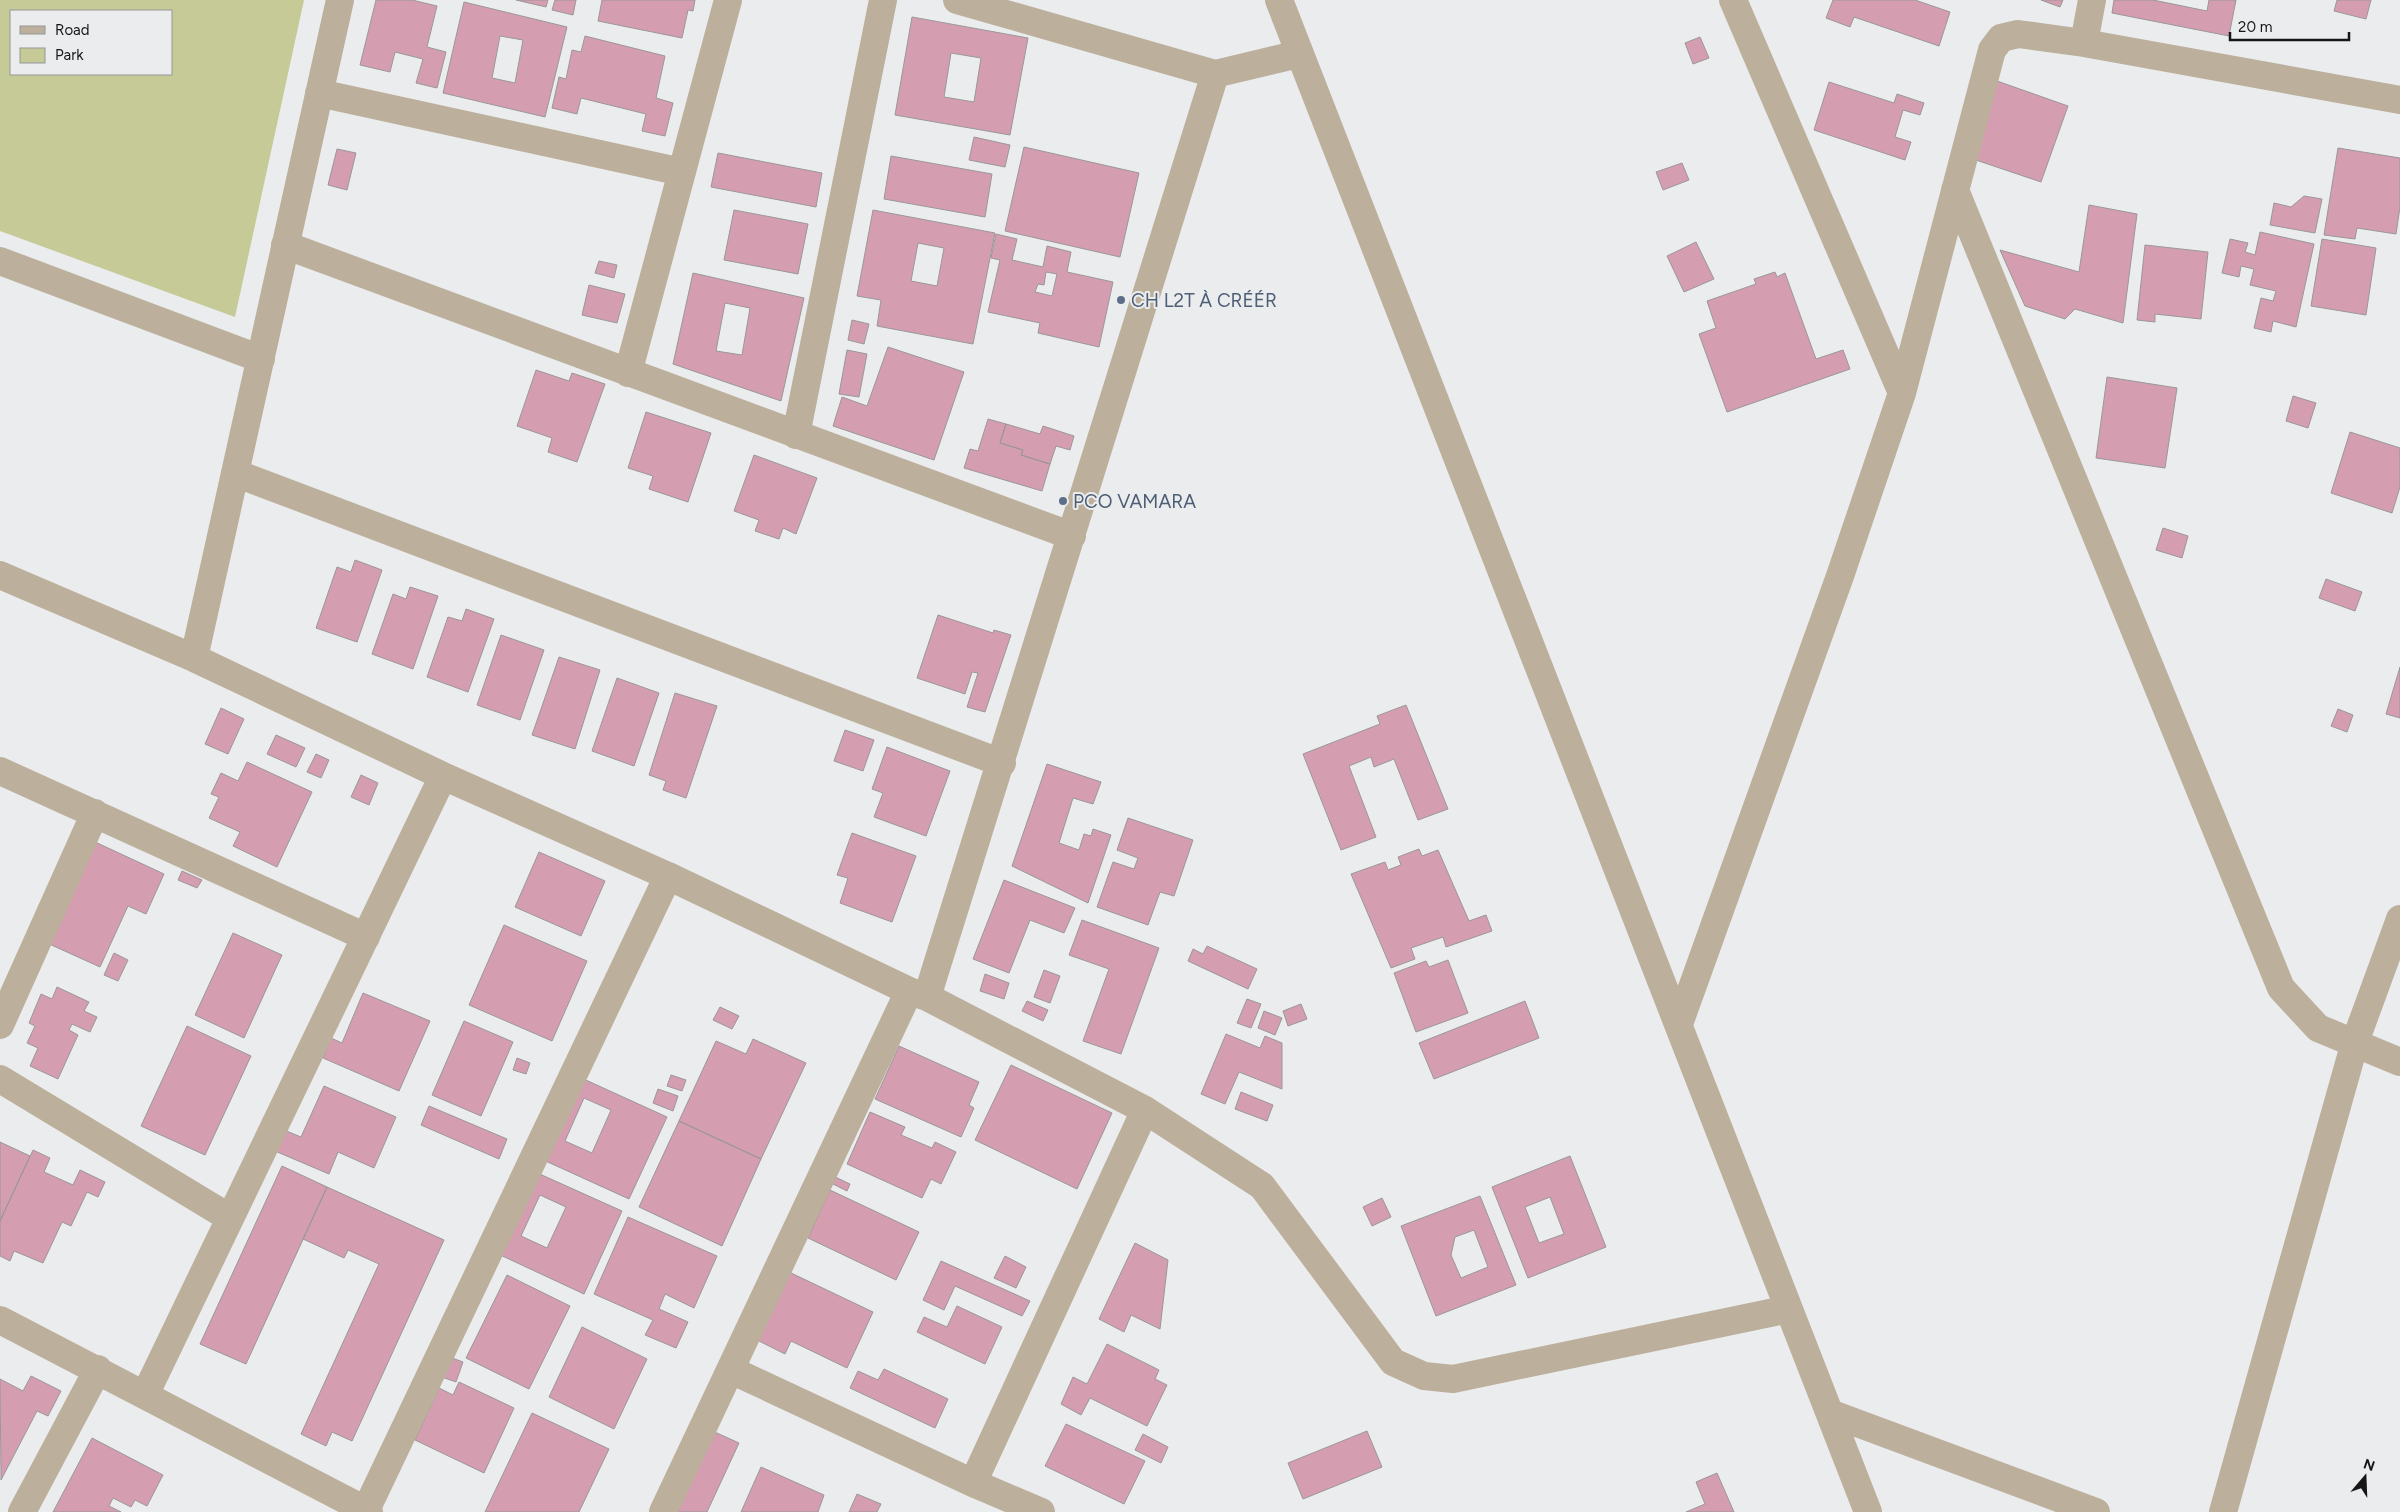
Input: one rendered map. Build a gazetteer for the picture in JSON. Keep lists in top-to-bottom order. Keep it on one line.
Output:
{"places":["CH L2T À CRÉÉR","PCO VAMARA"],"legend":["Road","Park"],"scale_bar":"20 m","north":"top"}
